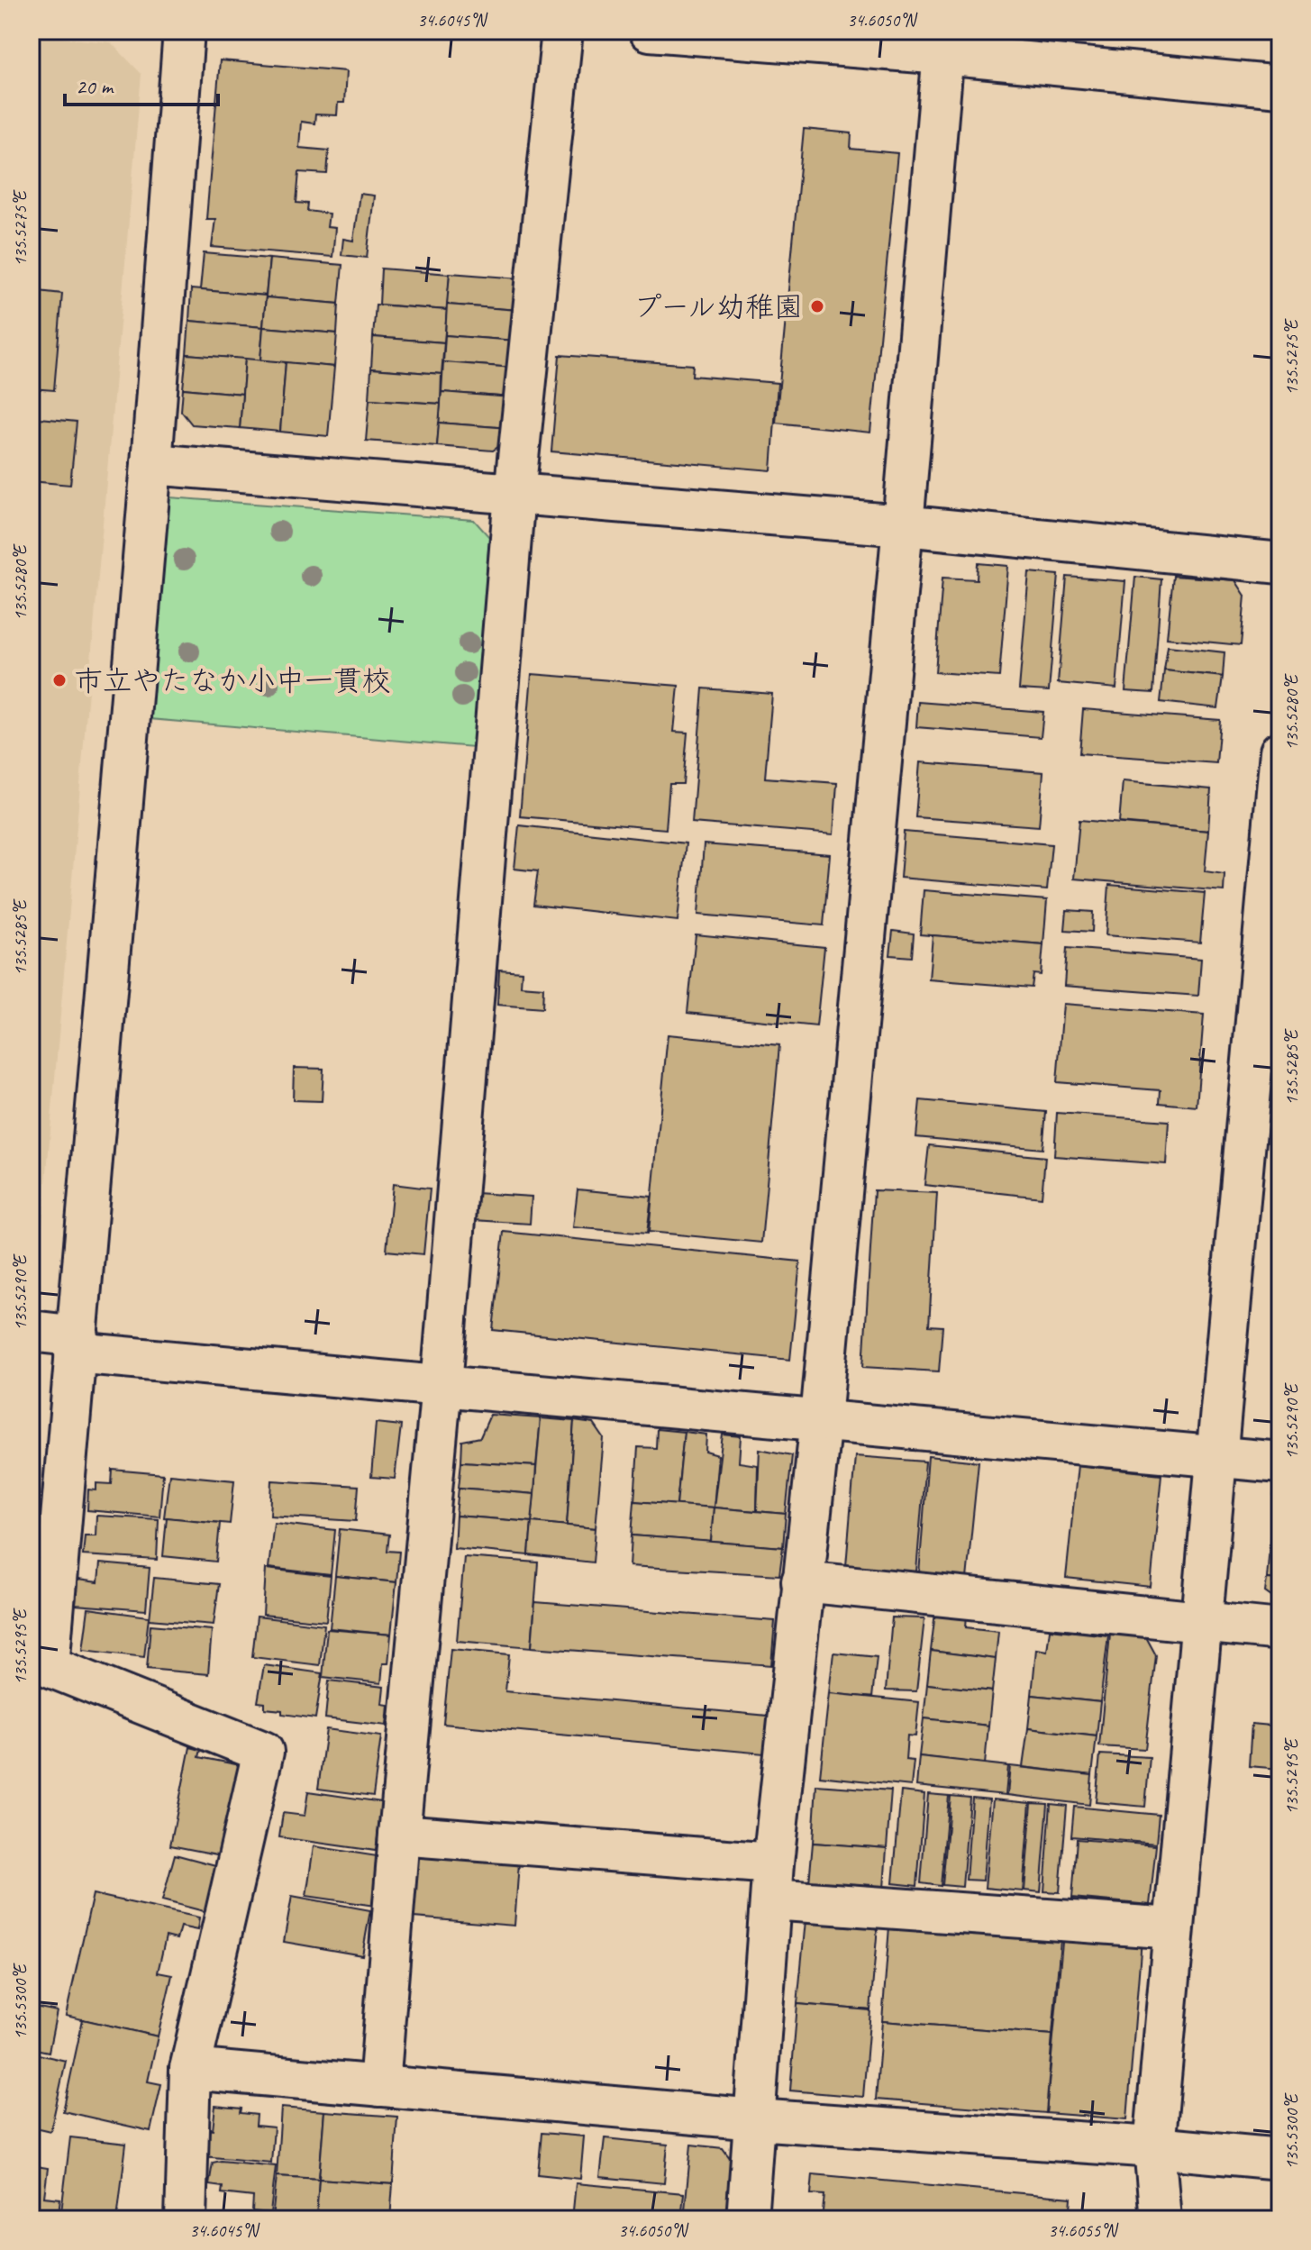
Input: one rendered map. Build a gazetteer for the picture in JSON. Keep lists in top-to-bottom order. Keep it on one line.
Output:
{"places":["プール幼稚園","市立やたなか小中一貫校"],"scale_bar":"20 m","coordinates":["34.6045°N","34.6050°N","135.5275°E","135.5280°E","135.5285°E","135.5290°E","135.5295°E","135.5300°E","34.6055°N"]}
